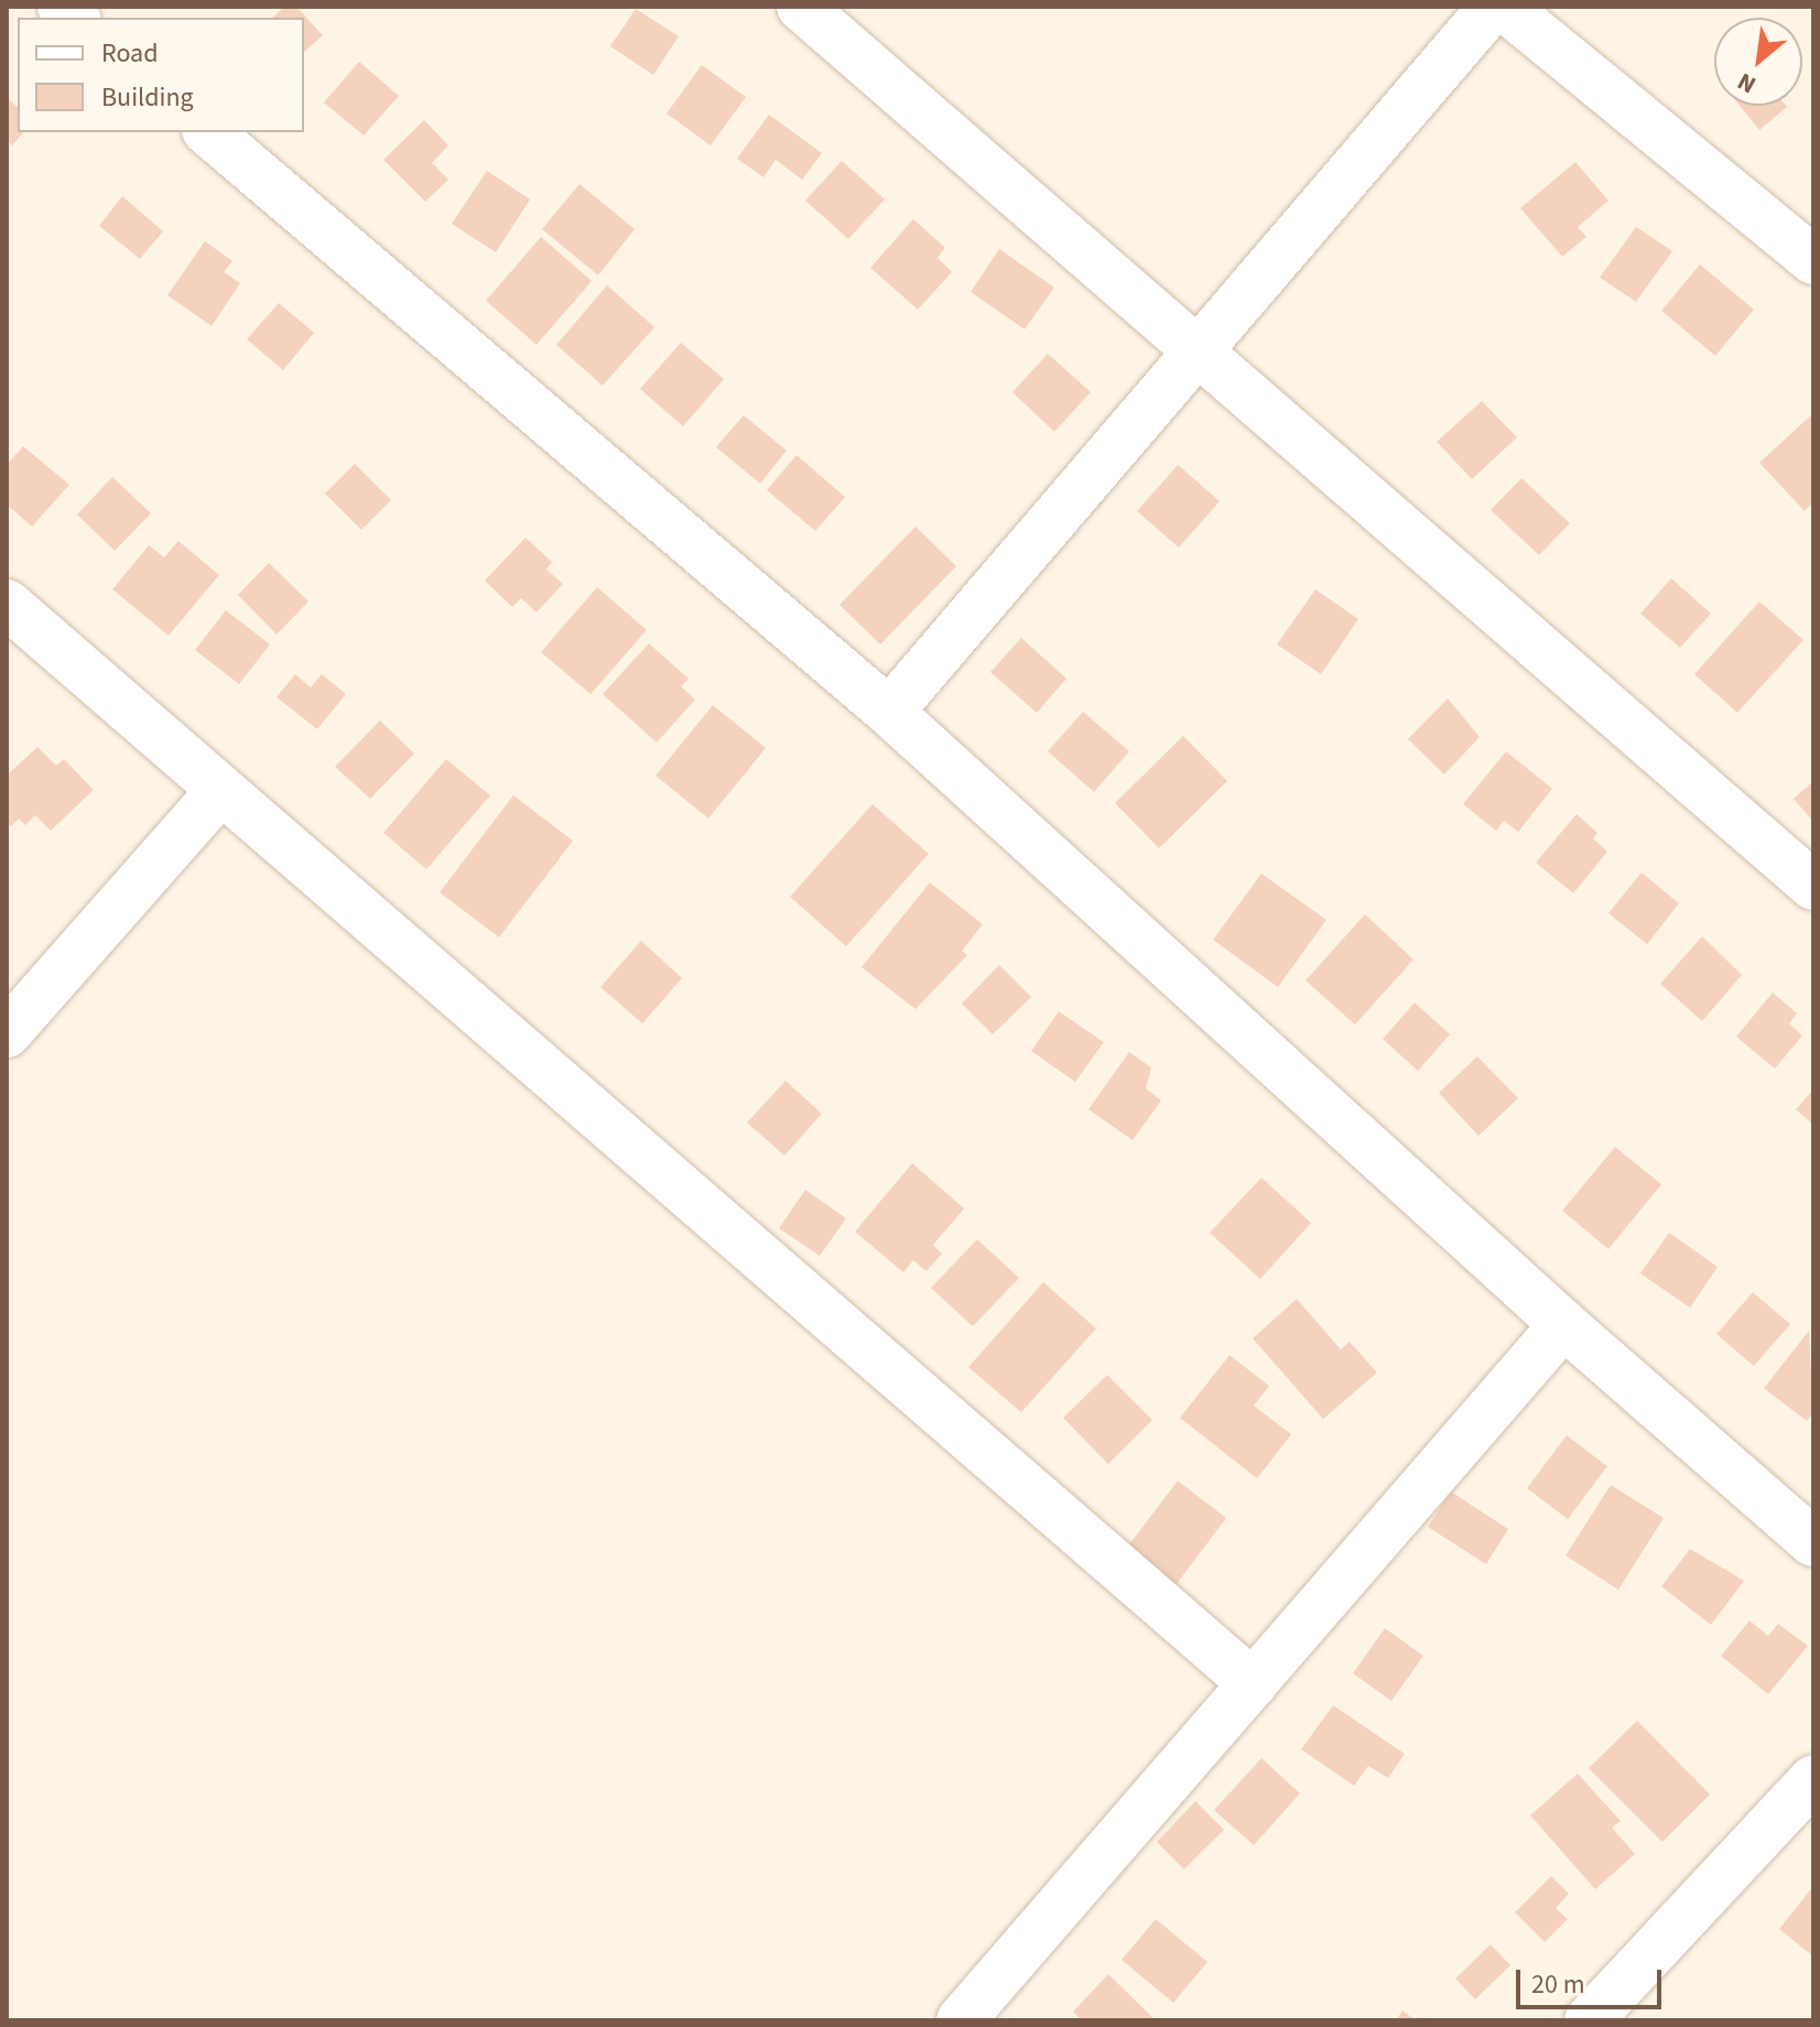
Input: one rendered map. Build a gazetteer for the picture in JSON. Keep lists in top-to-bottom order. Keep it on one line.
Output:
{"legend":["Road","Building"],"scale_bar":"20 m","north":"bottom left"}
